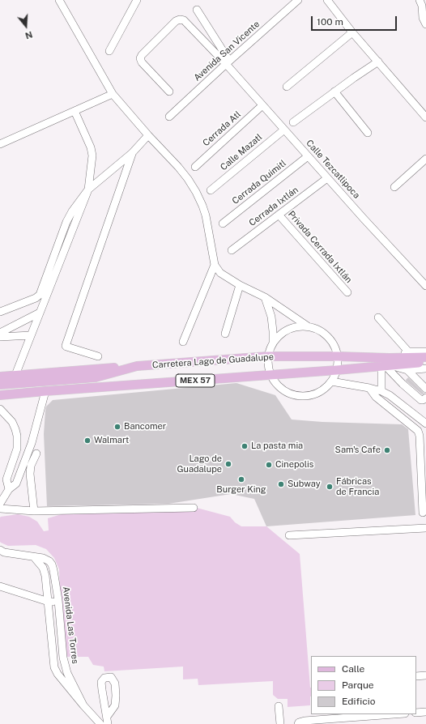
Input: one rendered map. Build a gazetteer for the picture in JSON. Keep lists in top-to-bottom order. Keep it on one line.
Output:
{"streets":{"main road":["Carretera Lago de Guadalupe","MEX 57"],"street":["Avenida San Vicente","Cerrada Atl","Calle Mazatl","Calle Tezcatlipoca","Cerrada Quimitl","Cerrada Ixtlán","Privada Cerrada Ixtlán","Avenida Las Torres"]},"crossings":[["Avenida San Vicente","Calle Tezcatlipoca"],["Cerrada Atl","Calle Tezcatlipoca"],["Calle Mazatl","Calle Tezcatlipoca"],["Calle Tezcatlipoca","Cerrada Quimitl"],["Calle Tezcatlipoca","Cerrada Ixtlán"],["Cerrada Ixtlán","Privada Cerrada Ixtlán"]],"places":["Bancomer","Walmart","La pasta mia","Sam's Cafe","Lago de Guadalupe","Cinepolis","Burger King","Subway","Fábricas de Francia"],"legend":["Calle","Parque","Edificio"],"scale_bar":"100 m","north":"bottom"}
